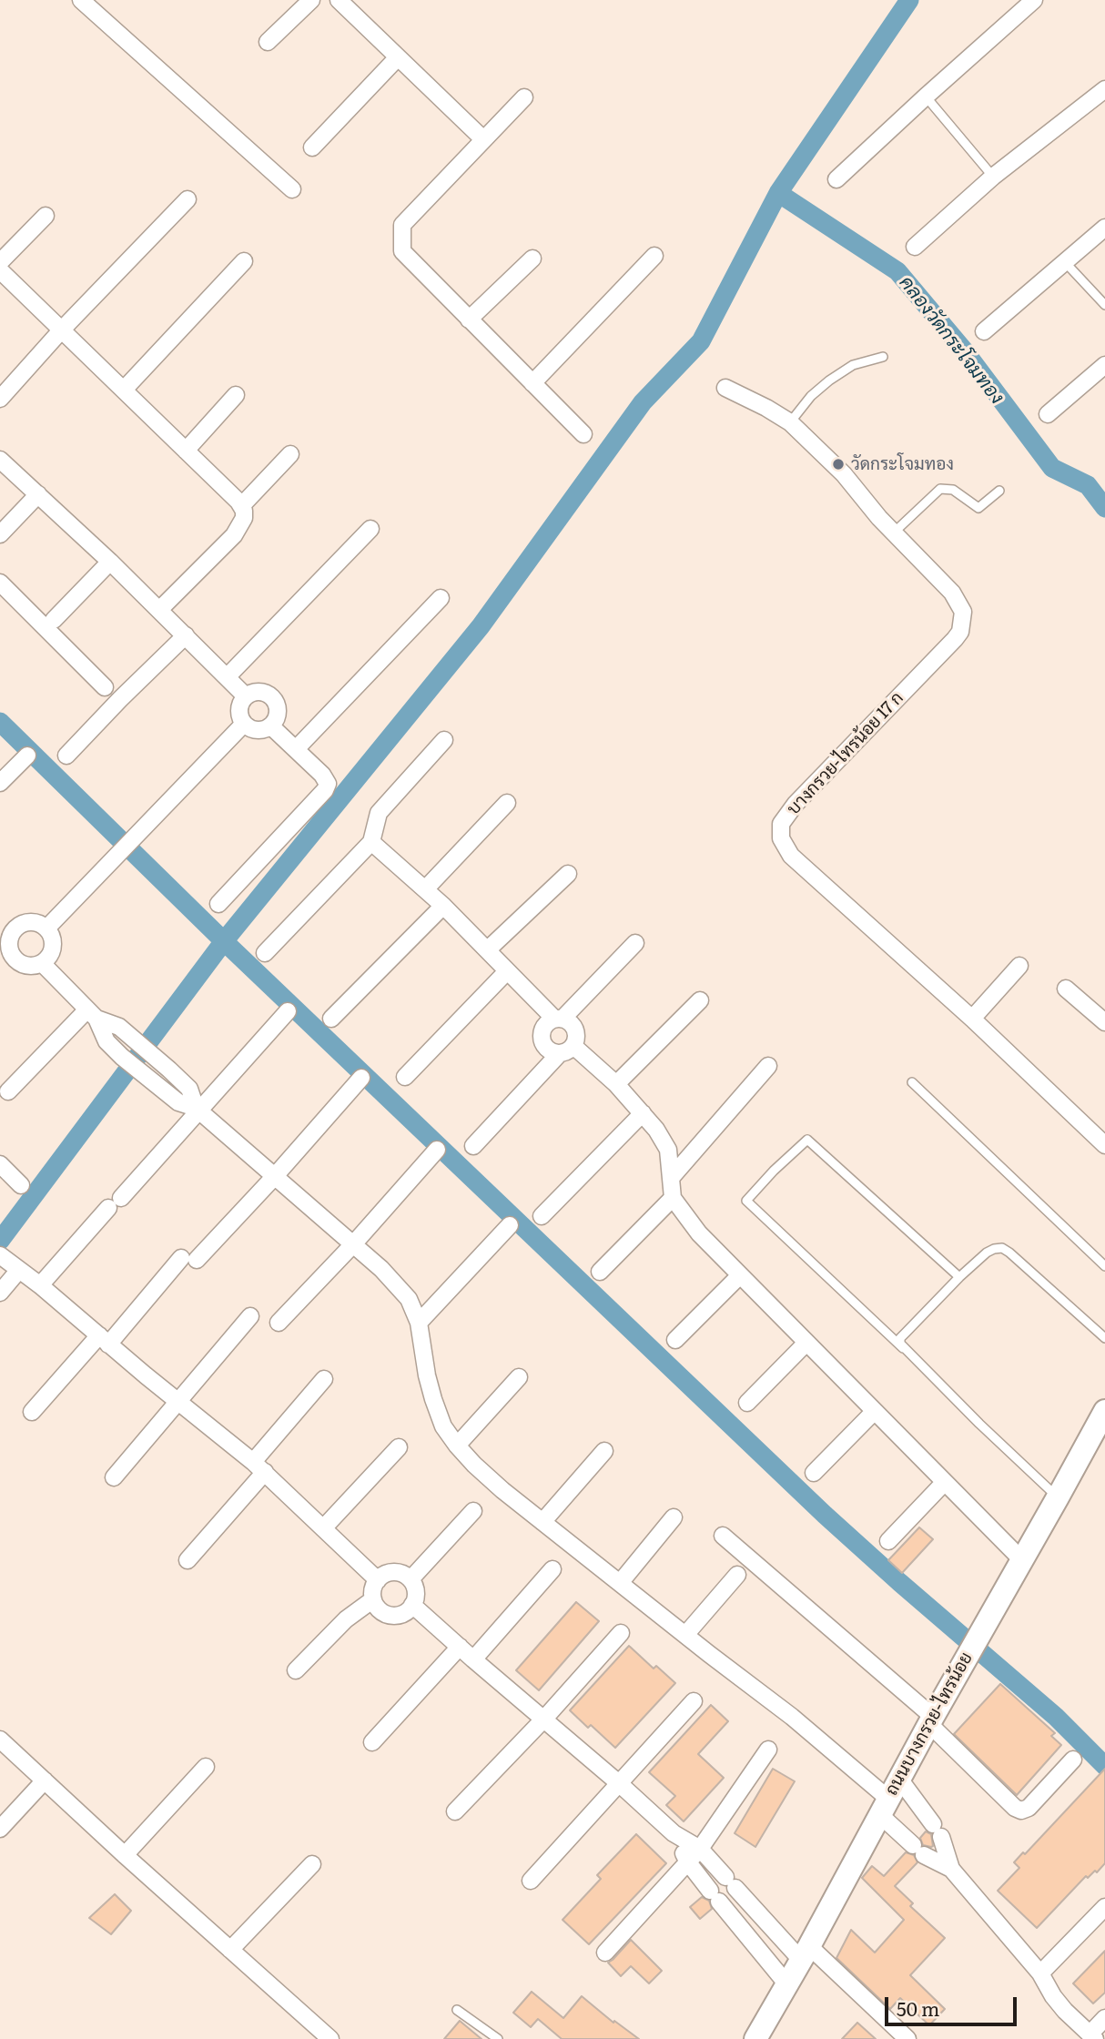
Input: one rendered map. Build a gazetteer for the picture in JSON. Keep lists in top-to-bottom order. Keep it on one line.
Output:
{"streets":{"main road":["ถนนบางกรวย-ไทรน้อย"],"street":["บางกรวย-ไทรน้อย 17 ก"]},"water":["คลองวัดกระโจมทอง"],"places":["วัดกระโจมทอง"],"scale_bar":"50 m"}
